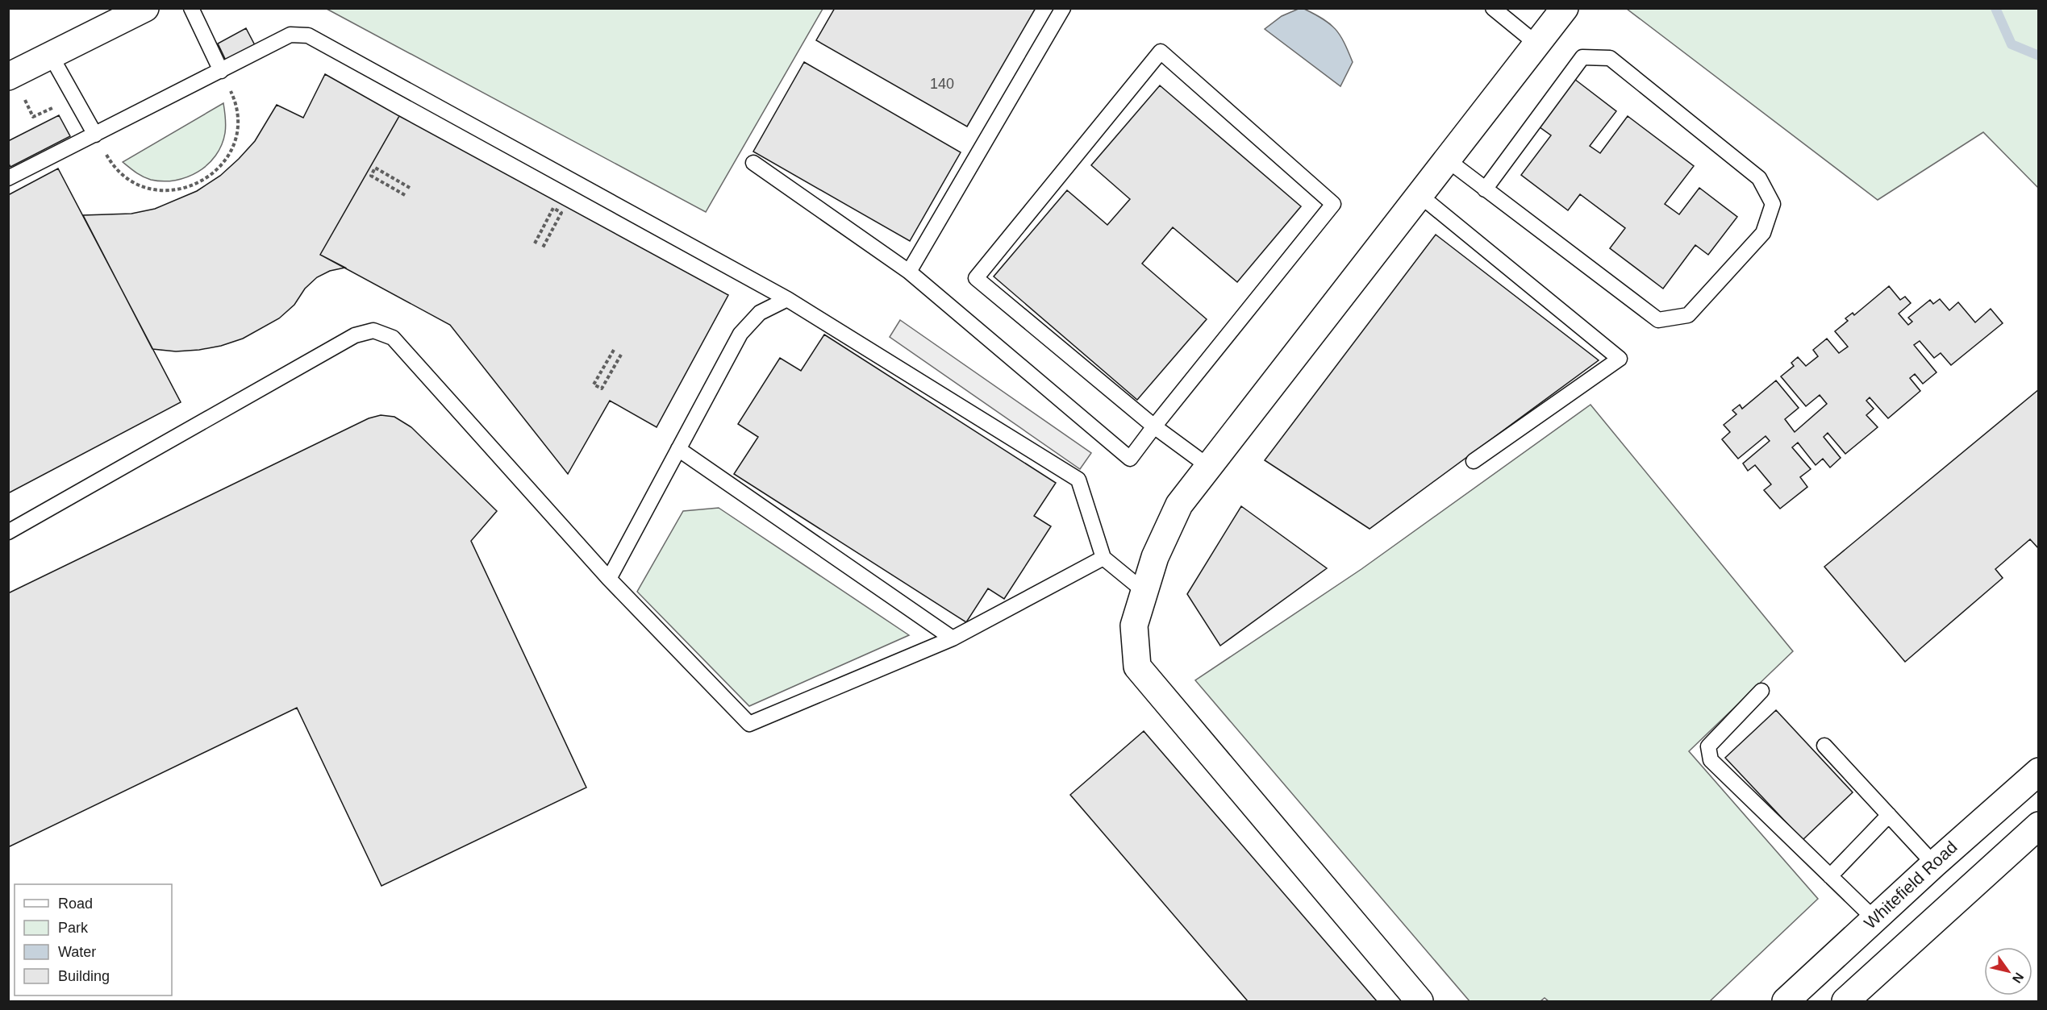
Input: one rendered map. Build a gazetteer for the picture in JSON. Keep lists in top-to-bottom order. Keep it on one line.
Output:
{"streets":{"street":["Whitefield Road"]},"house_numbers":["140"],"legend":["Road","Park","Water","Building"],"north":"bottom right"}
